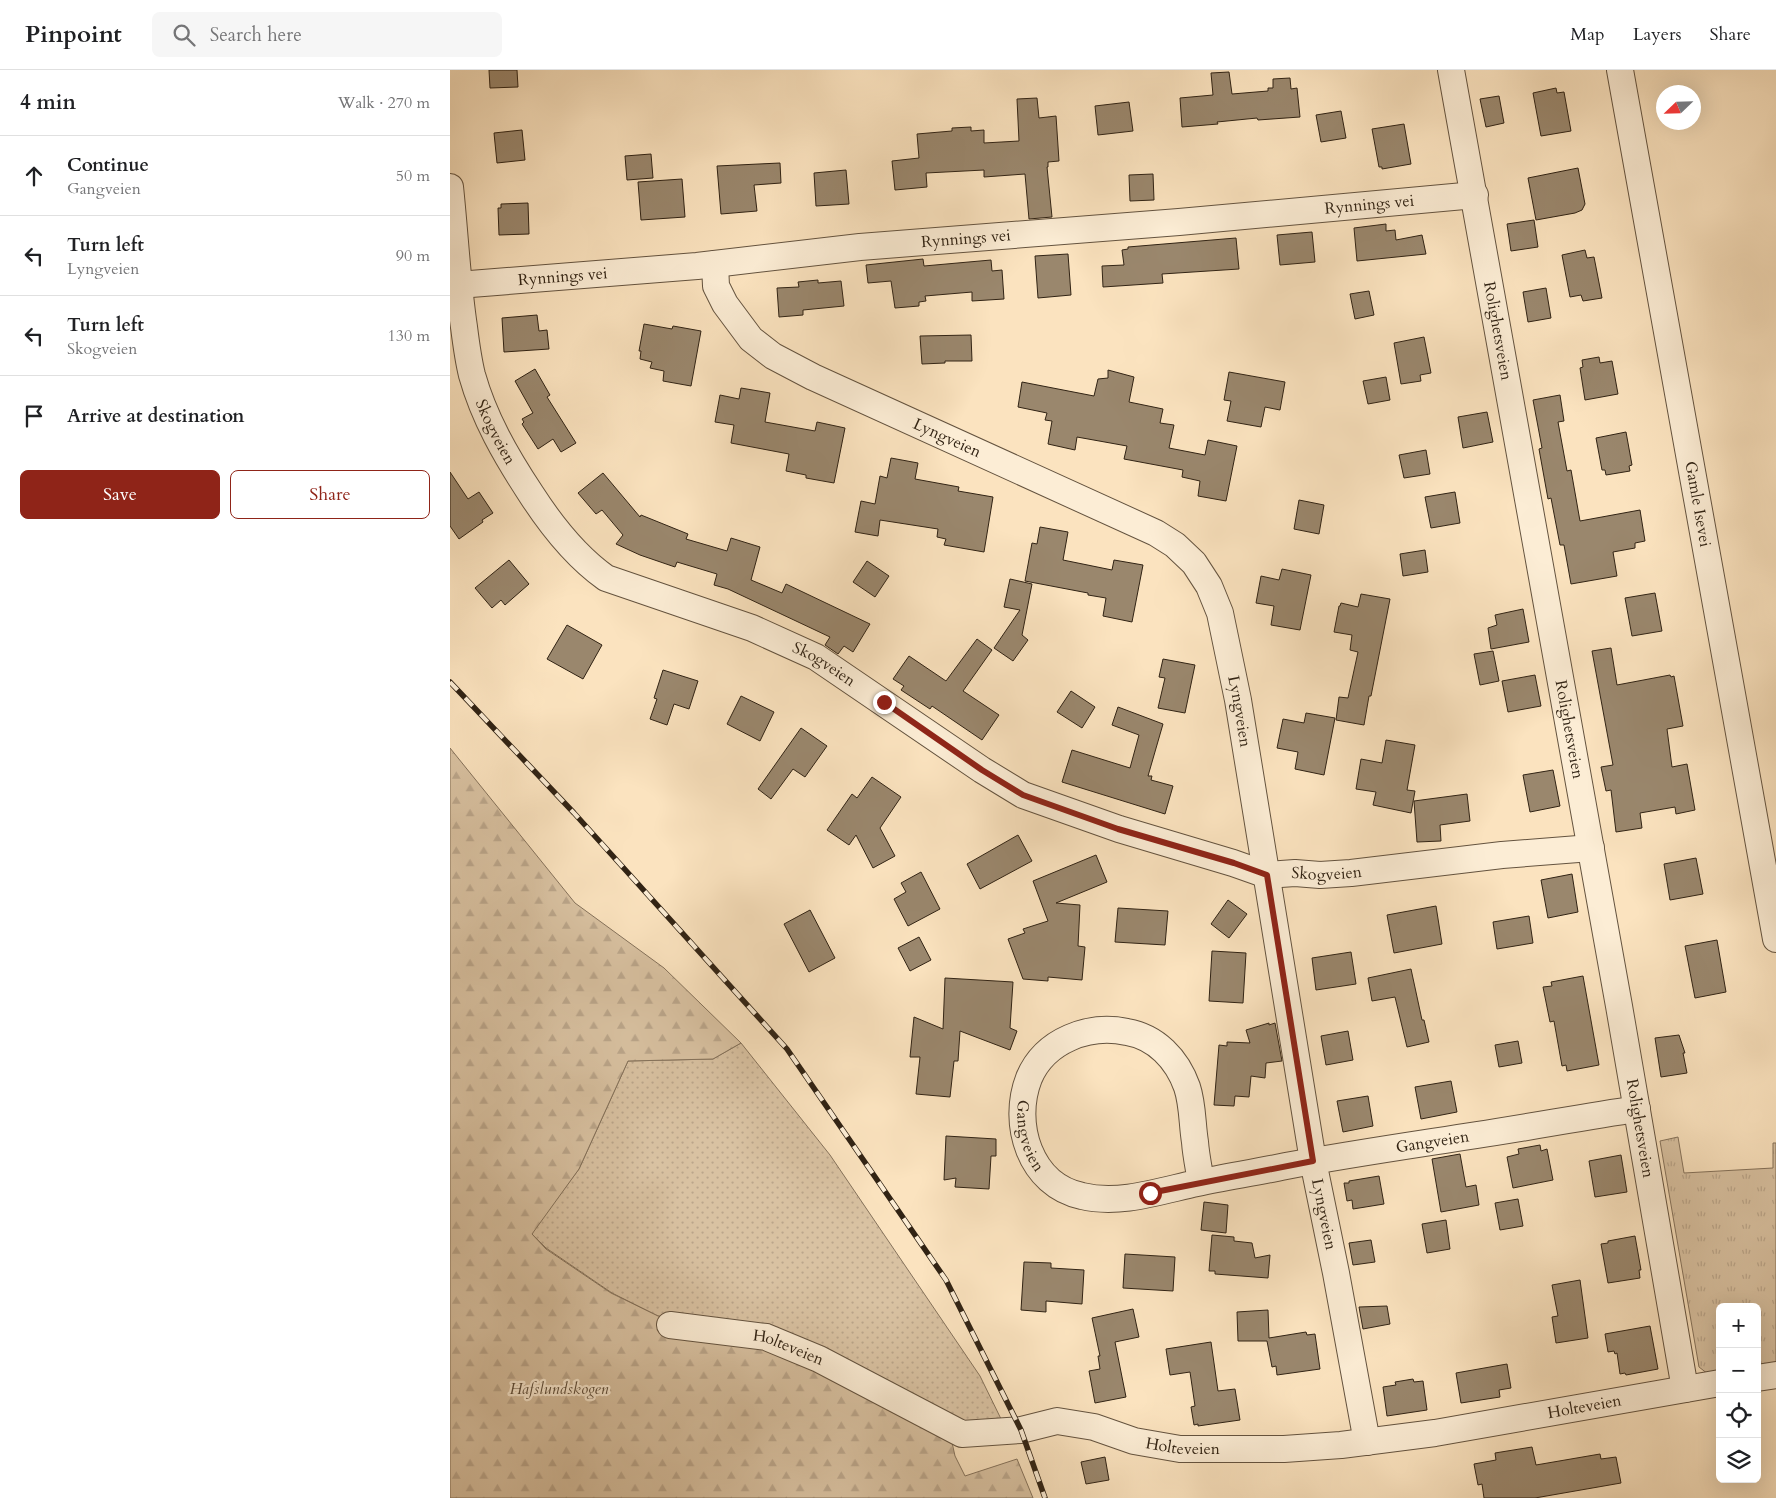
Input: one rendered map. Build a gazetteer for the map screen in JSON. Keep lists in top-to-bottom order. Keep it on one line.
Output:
{"streets":{"street":["Rynnings vei","Rolighetsveien","Skogveien","Lyngveien","Gamle Isevei","Gangveien","Holteveien"]},"crossings":[["Rynnings vei","Rolighetsveien"],["Rynnings vei","Skogveien"],["Rynnings vei","Lyngveien"],["Rolighetsveien","Skogveien"],["Rolighetsveien","Gangveien"],["Rolighetsveien","Holteveien"],["Skogveien","Lyngveien"],["Lyngveien","Gangveien"],["Lyngveien","Holteveien"]],"parks":["Hafslundskogen"],"north":"bottom left","page":{"header":"Pinpoint","search":"Search here","nav":["Map","Layers","Share"],"heading":["4 min","Walk · 270 m"],"list":[["Continue","Gangveien","50 m"],["Turn left","Lyngveien","90 m"],["Turn left","Skogveien","130 m"],"Arrive at destination"],"buttons":["Save","Share"],"map_buttons":["+","−"]}}
